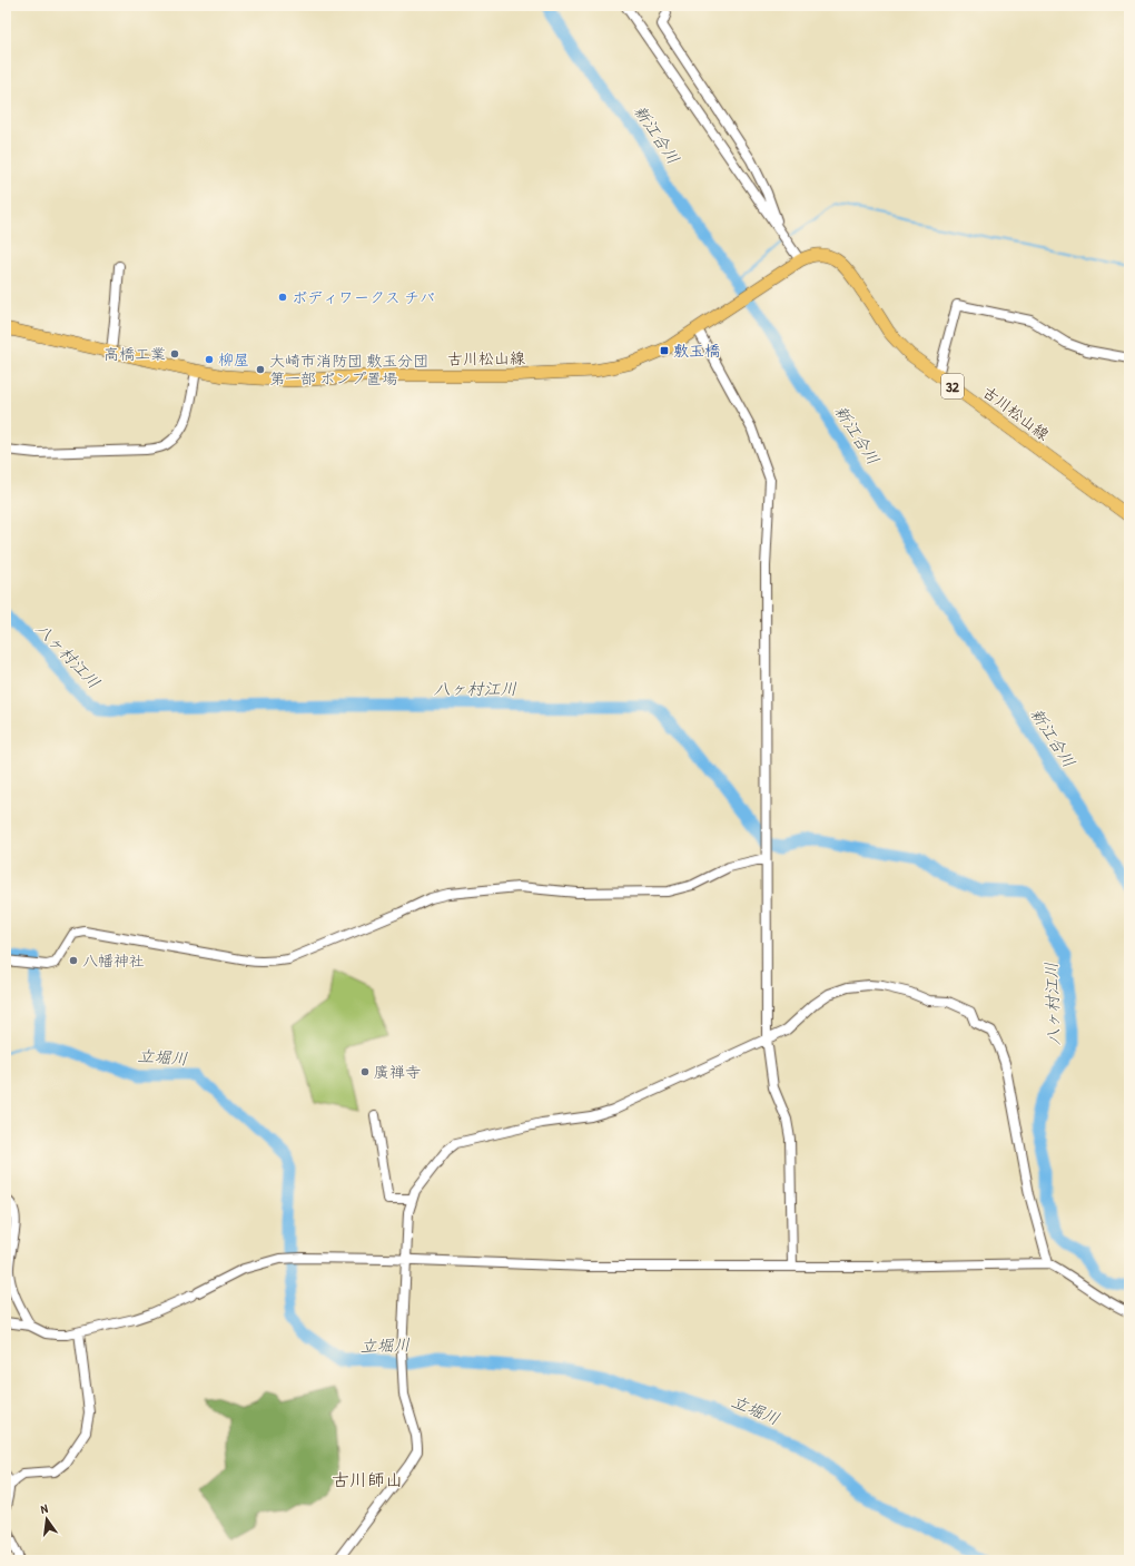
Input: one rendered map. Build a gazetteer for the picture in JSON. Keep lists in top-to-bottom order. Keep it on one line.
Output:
{"streets":{"main road":["古川松山線","32"]},"crossings":[["古川松山線","32"]],"districts":["古川師山"],"water":["新江合川","八ヶ村江川","立堀川"],"places":{"other":["ボディワークス チバ","高橋工業","柳屋","大崎市消防団 敷玉分団 第一部 ポンプ置場","八幡神社","廣禅寺"],"transit":["敷玉橋"]},"north":"top"}
